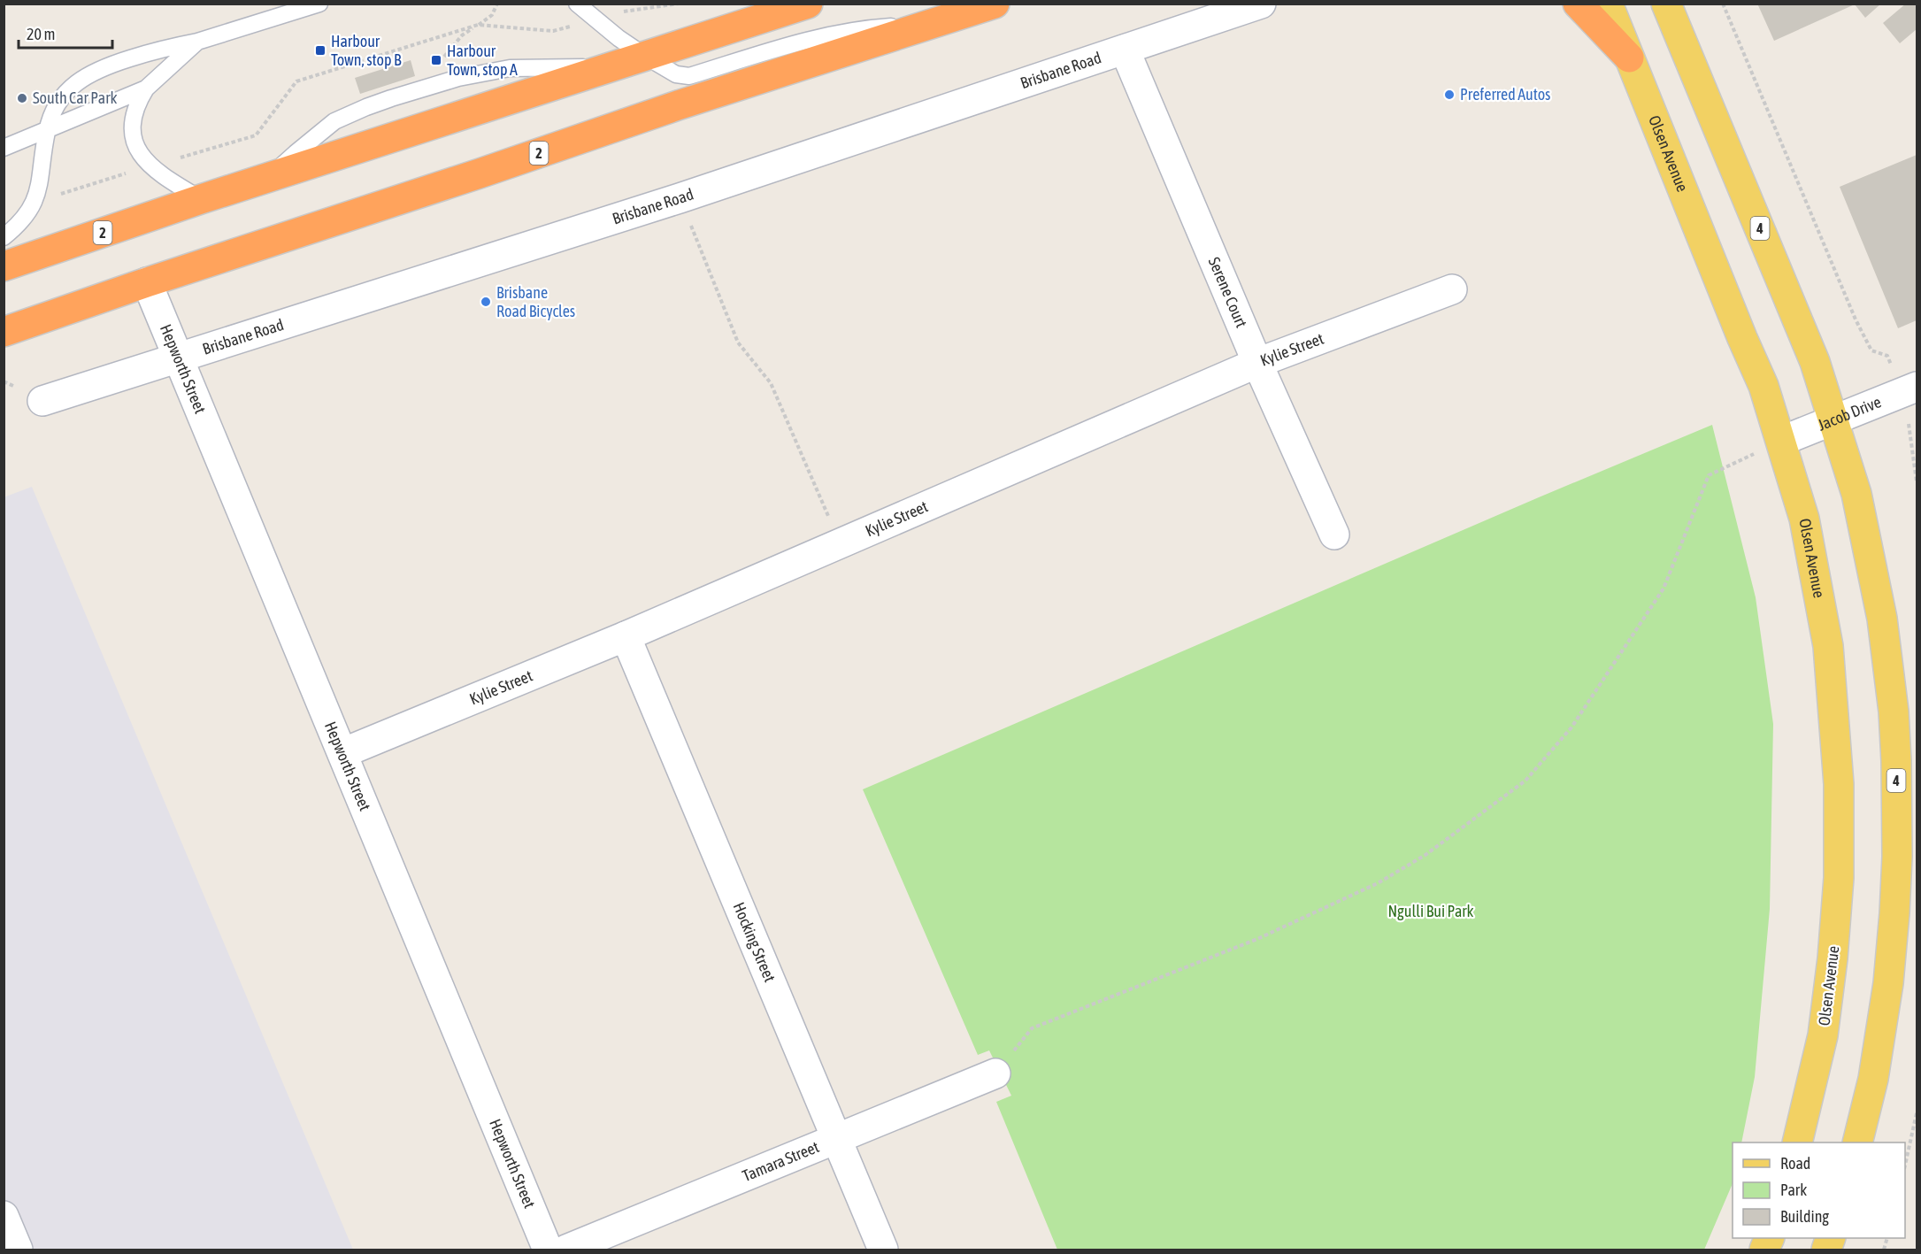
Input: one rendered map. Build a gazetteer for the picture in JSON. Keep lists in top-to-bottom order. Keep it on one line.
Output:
{"streets":{"highway":["2"],"main road":["Olsen Avenue","4"],"street":["Brisbane Road","Serene Court","Kylie Street","Hepworth Street","Jacob Drive","Hocking Street","Tamara Street"]},"crossings":[["Brisbane Road","Serene Court"],["Brisbane Road","Hepworth Street"],["2","Hepworth Street"],["Olsen Avenue","Jacob Drive"],["4","Jacob Drive"],["Serene Court","Kylie Street"],["Kylie Street","Hepworth Street"],["Kylie Street","Hocking Street"],["Hocking Street","Tamara Street"]],"parks":["Ngulli Bui Park"],"places":{"transit":["Harbour Town, stop B","Harbour Town, stop A"],"other":["Preferred Autos","South Car Park","Brisbane Road Bicycles"]},"legend":["Road","Park","Building"],"scale_bar":"20 m"}
